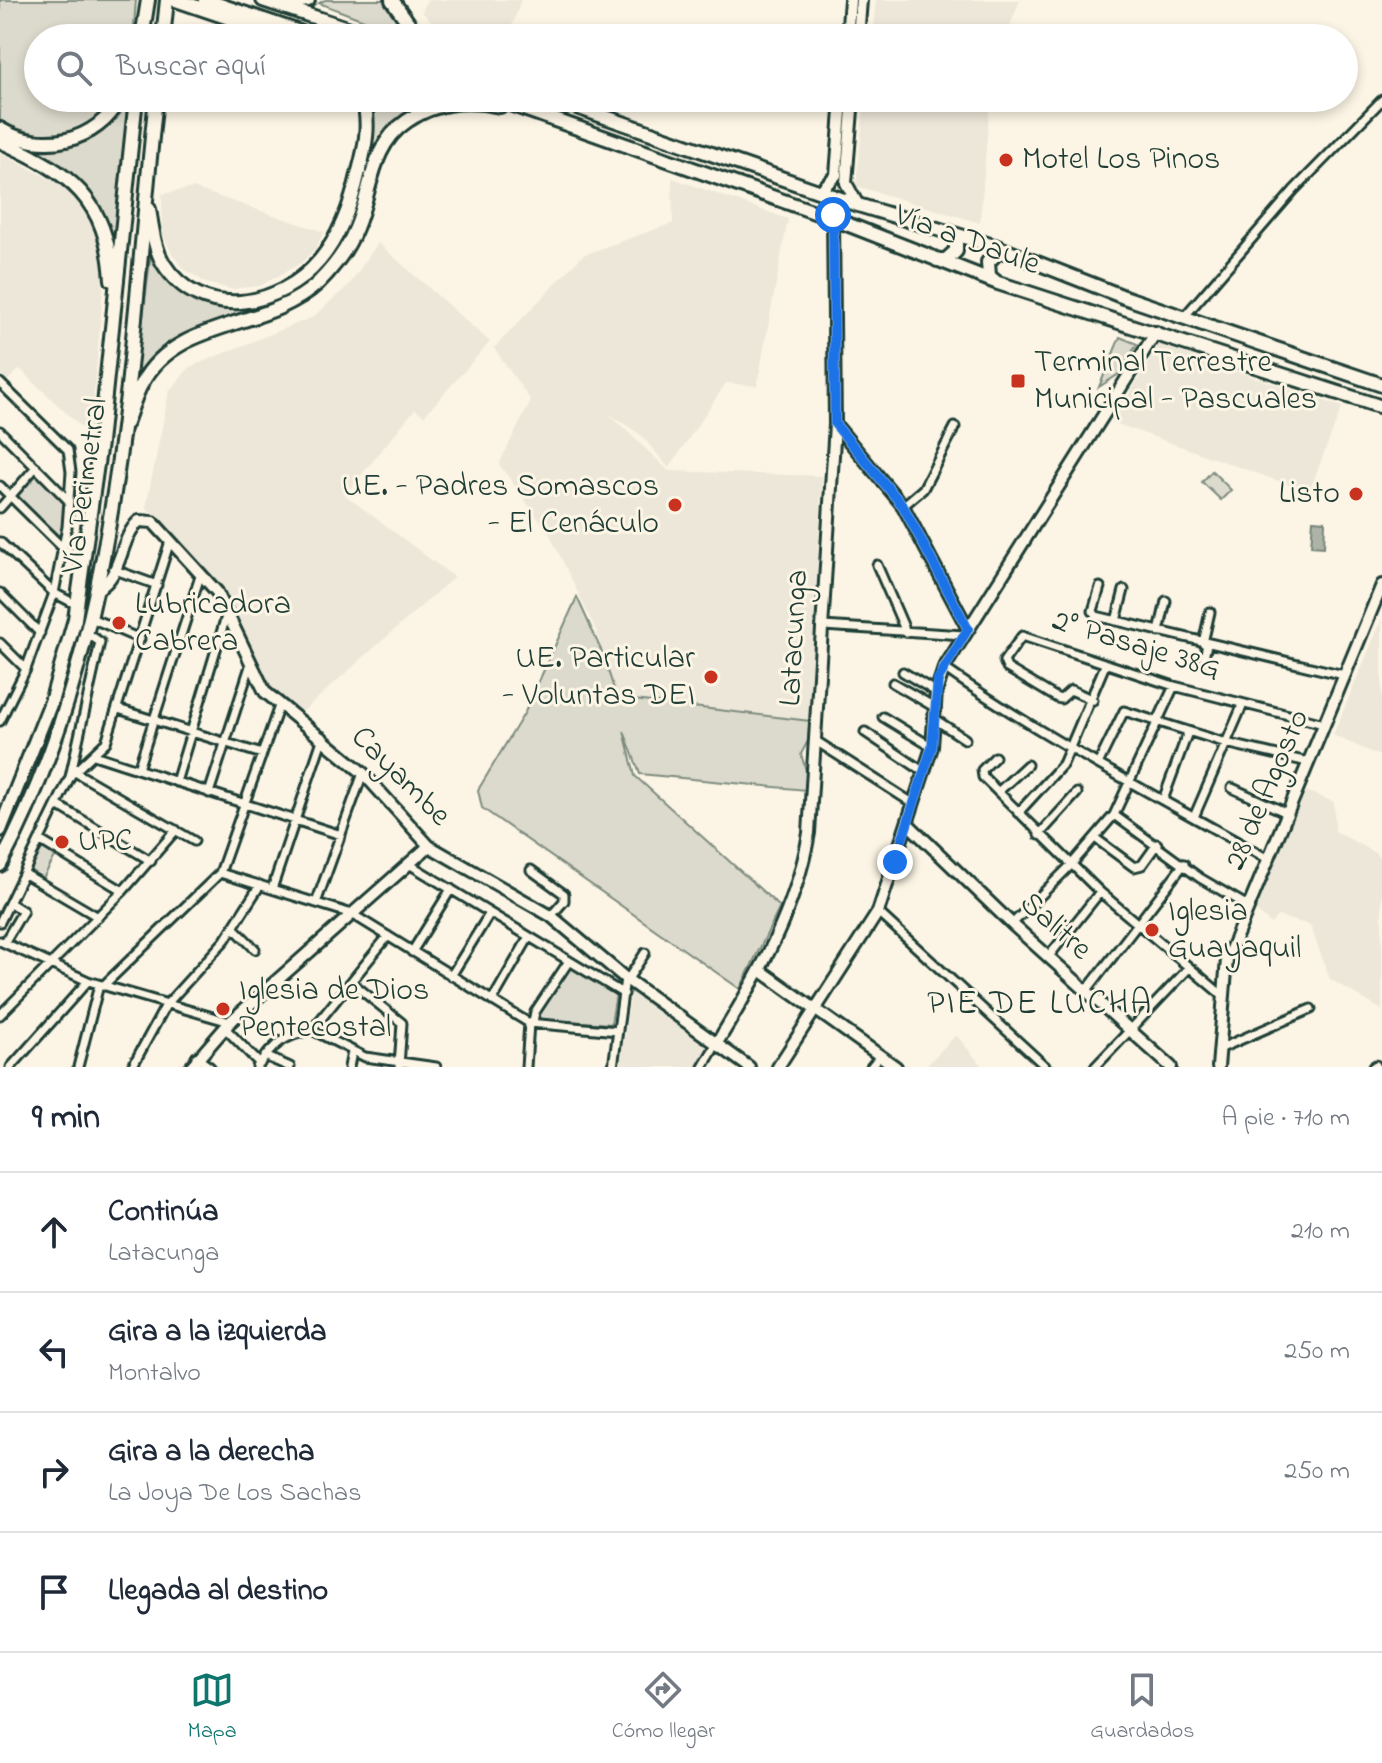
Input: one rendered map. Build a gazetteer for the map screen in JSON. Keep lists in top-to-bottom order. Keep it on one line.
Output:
{"streets":{"highway":["Vía a Daule","Vía Perimetral"],"street":["Latacunga","2° Pasaje 38G","Cayambe","28 de Agosto","Salitre"]},"crossings":[["Vía a Daule","Latacunga"],["Vía Perimetral","Cayambe"],["Latacunga","Cayambe"],["2° Pasaje 38G","28 de Agosto"]],"districts":["PIE DE LUCHA"],"places":{"other":["Motel Los Pinos","Listo","UE. - Padres Somascos - El Cenáculo","Lubricadora Cabrera","UE. Particular - Voluntas DEI","UPC","Iglesia Guayaquil","Iglesia de Dios Pentecostal"],"transit":["Terminal Terrestre Municipal - Pascuales"]},"page":{"search":"Buscar aquí","heading":["9 min","A pie · 710 m"],"list":[["Continúa","Latacunga","210 m"],["Gira a la izquierda","Montalvo","250 m"],["Gira a la derecha","La Joya De Los Sachas","250 m"],"Llegada al destino"],"nav":["Mapa","Cómo llegar","Guardados"]}}
